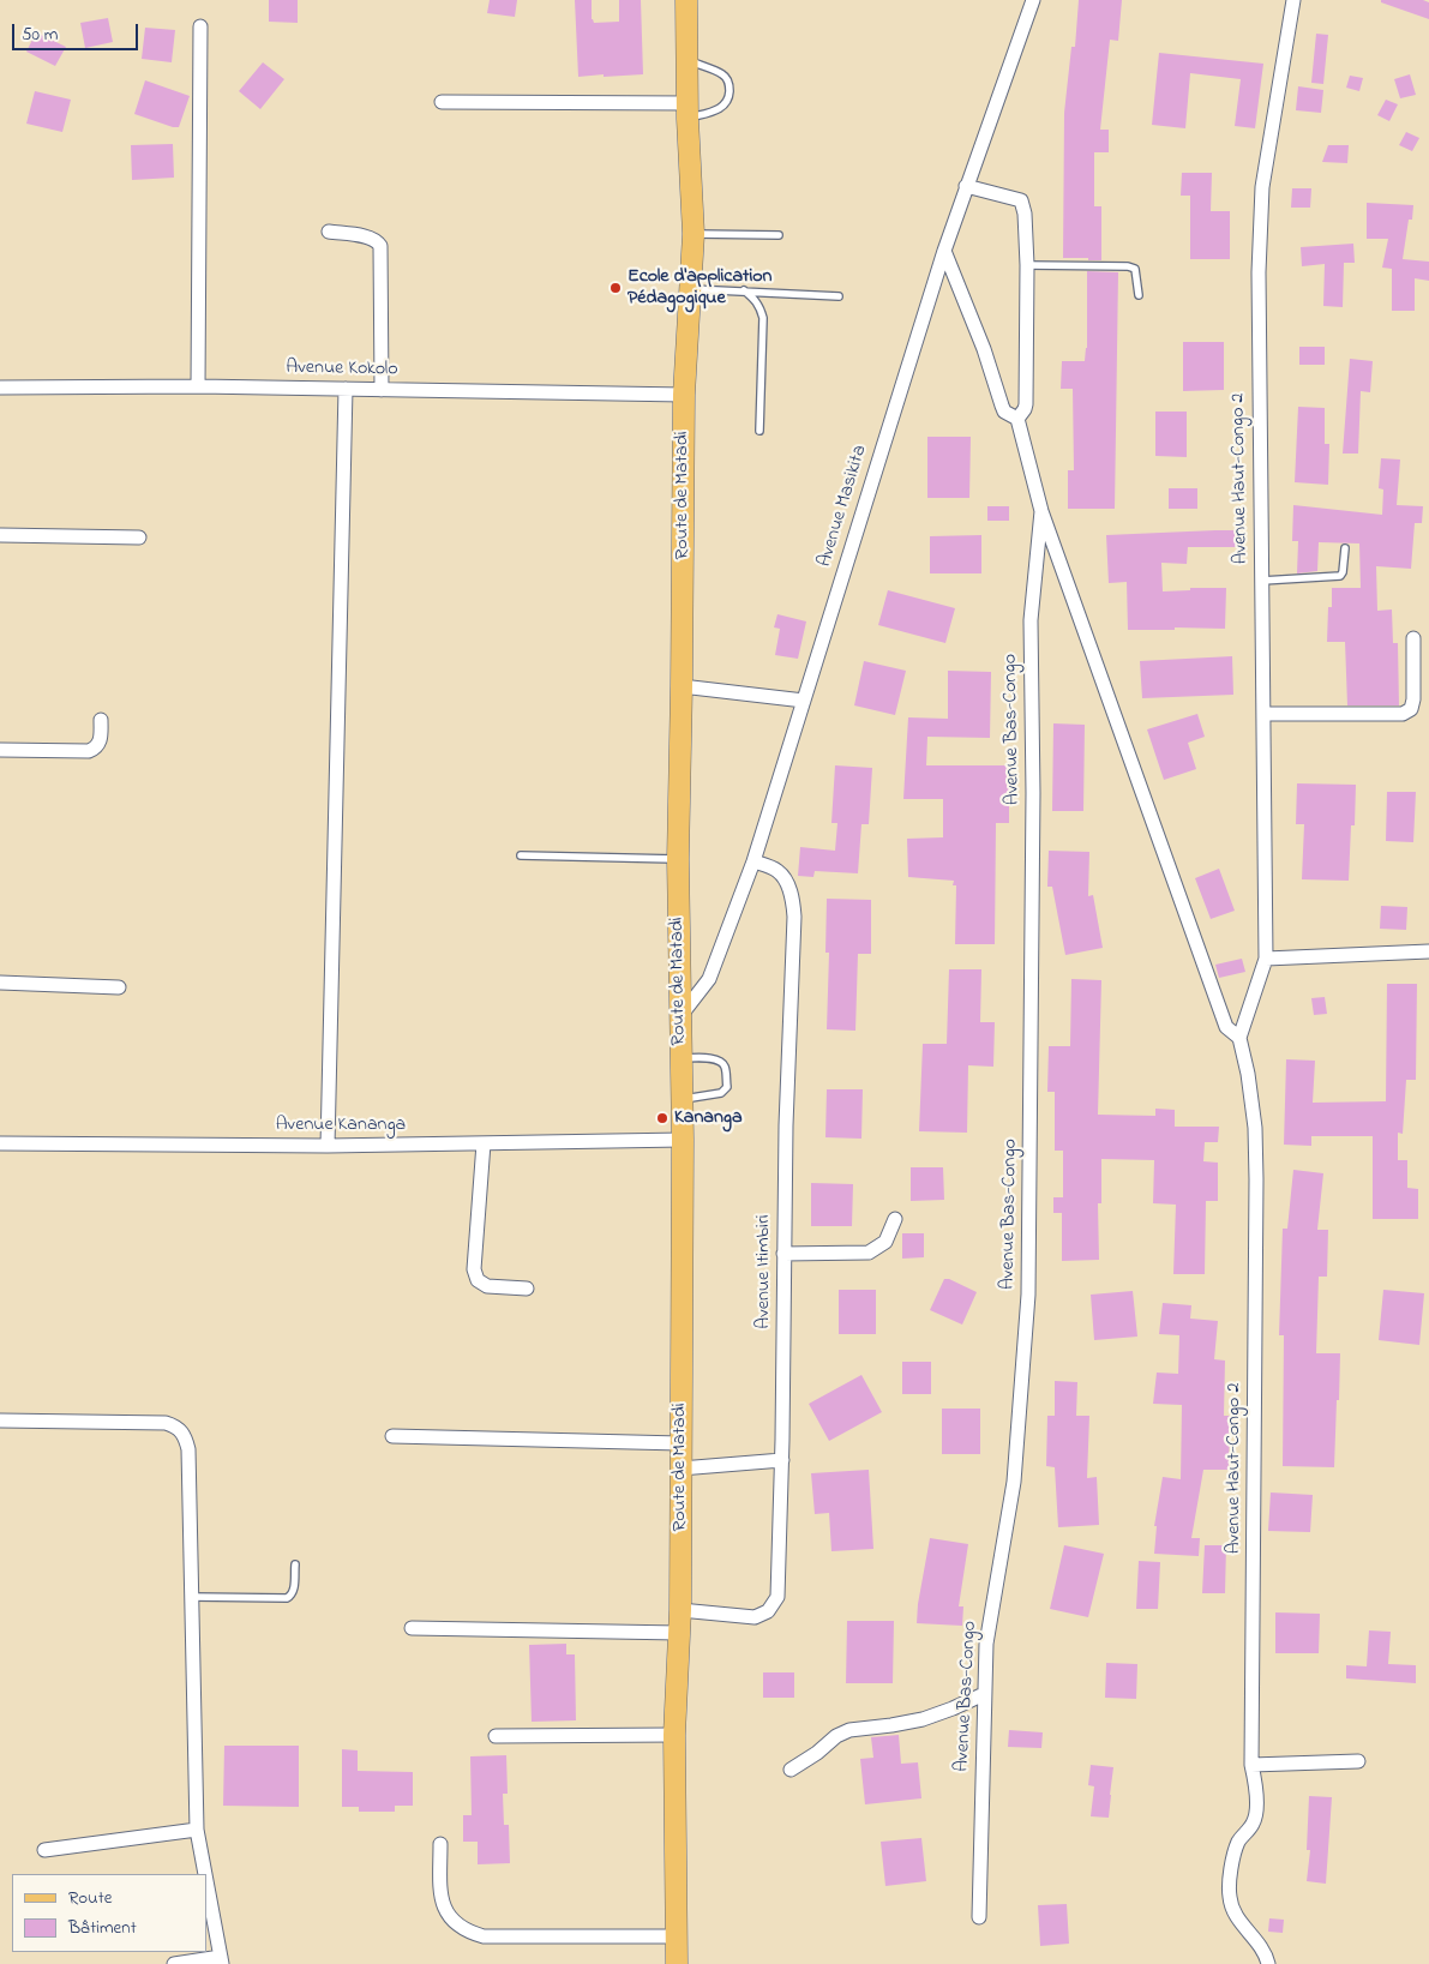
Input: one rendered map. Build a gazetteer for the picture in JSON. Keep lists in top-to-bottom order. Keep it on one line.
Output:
{"streets":{"main road":["Route de Matadi"],"street":["Avenue Kokolo","Avenue Haut-Congo 2","Avenue Masikita","Avenue Bas-Congo","Avenue Kananga","Avenue Itimbiri"]},"crossings":[["Avenue Kokolo","Route de Matadi"],["Route de Matadi","Avenue Masikita"],["Route de Matadi","Avenue Kananga"],["Route de Matadi","Avenue Itimbiri"],["Avenue Masikita","Avenue Itimbiri"]],"places":["Ecole d'application Pédagogique","Kananga"],"legend":["Route","Bâtiment"],"scale_bar":"50 m"}
